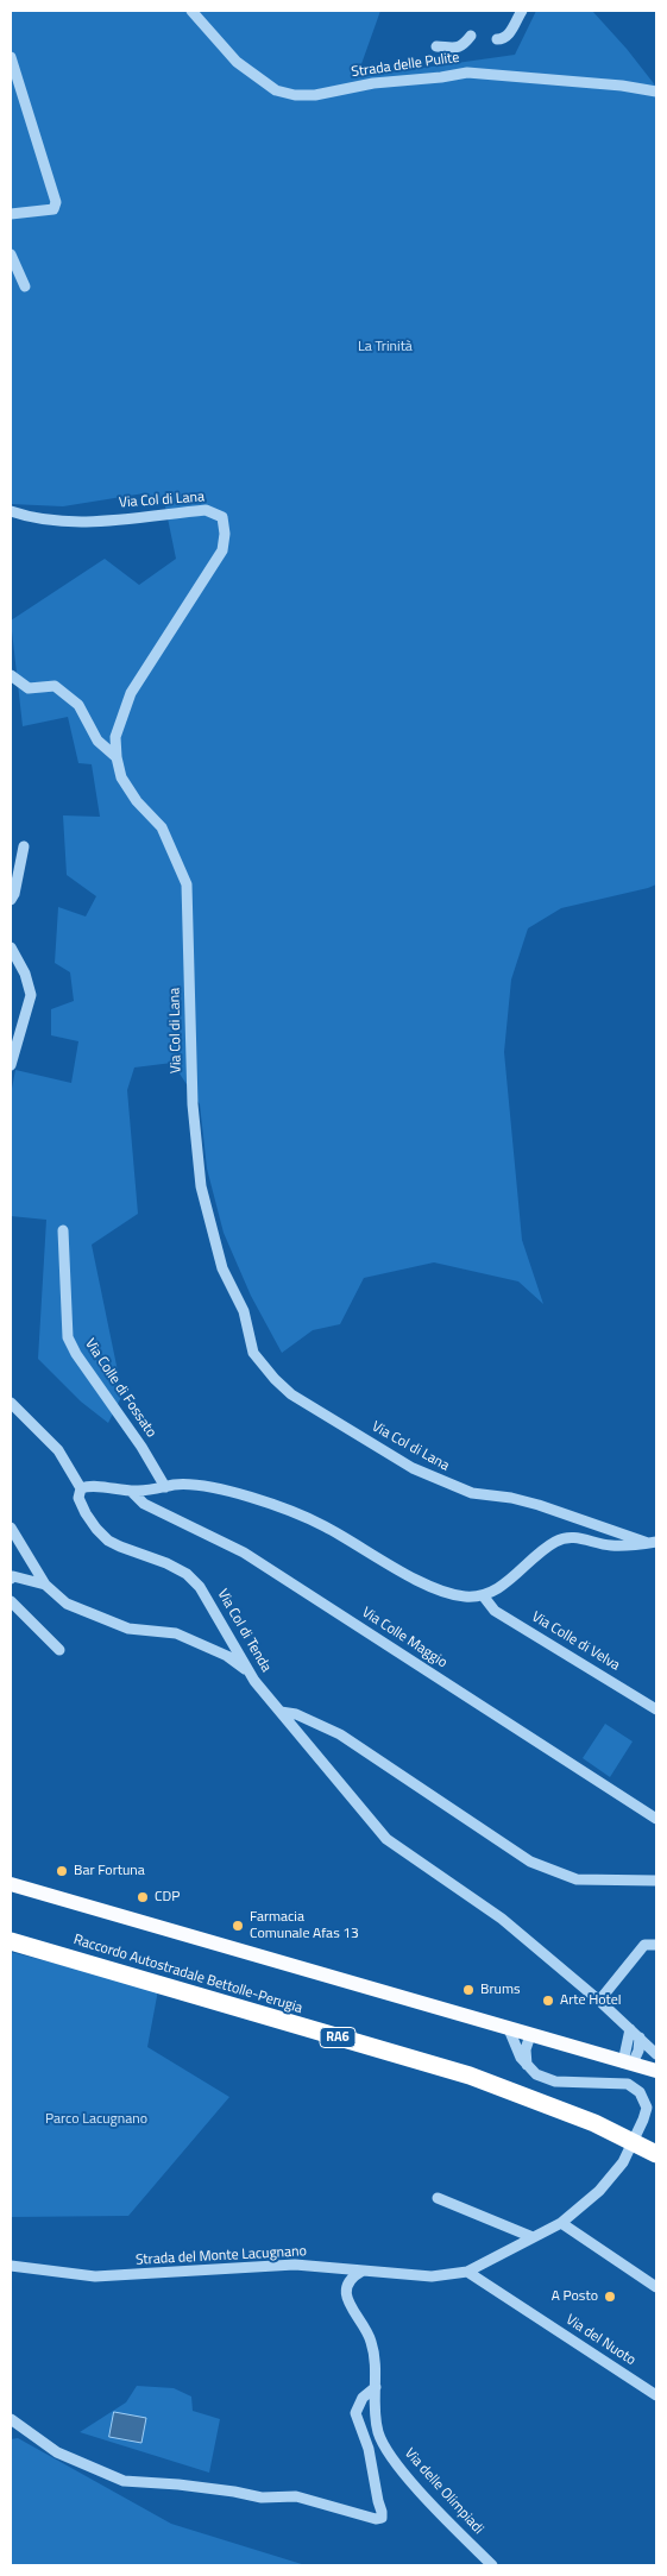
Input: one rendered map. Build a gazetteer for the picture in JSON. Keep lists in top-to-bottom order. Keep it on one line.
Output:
{"streets":{"highway":["Raccordo Autostradale Bettolle-Perugia","RA6"],"street":["Strada delle Pulite","Via Col di Lana","Via Colle di Fossato","Via Col di Tenda","Via Colle Maggio","Via Colle di Velva","Strada del Monte Lacugnano","Via del Nuoto","Via delle Olimpiadi"]},"crossings":[["Strada del Monte Lacugnano","Via del Nuoto"],["Strada del Monte Lacugnano","Via delle Olimpiadi"]],"parks":["La Trinità","Parco Lacugnano"],"places":["Bar Fortuna","CDP","Farmacia Comunale Afas 13","Brums","Arte Hotel","A Posto"]}
